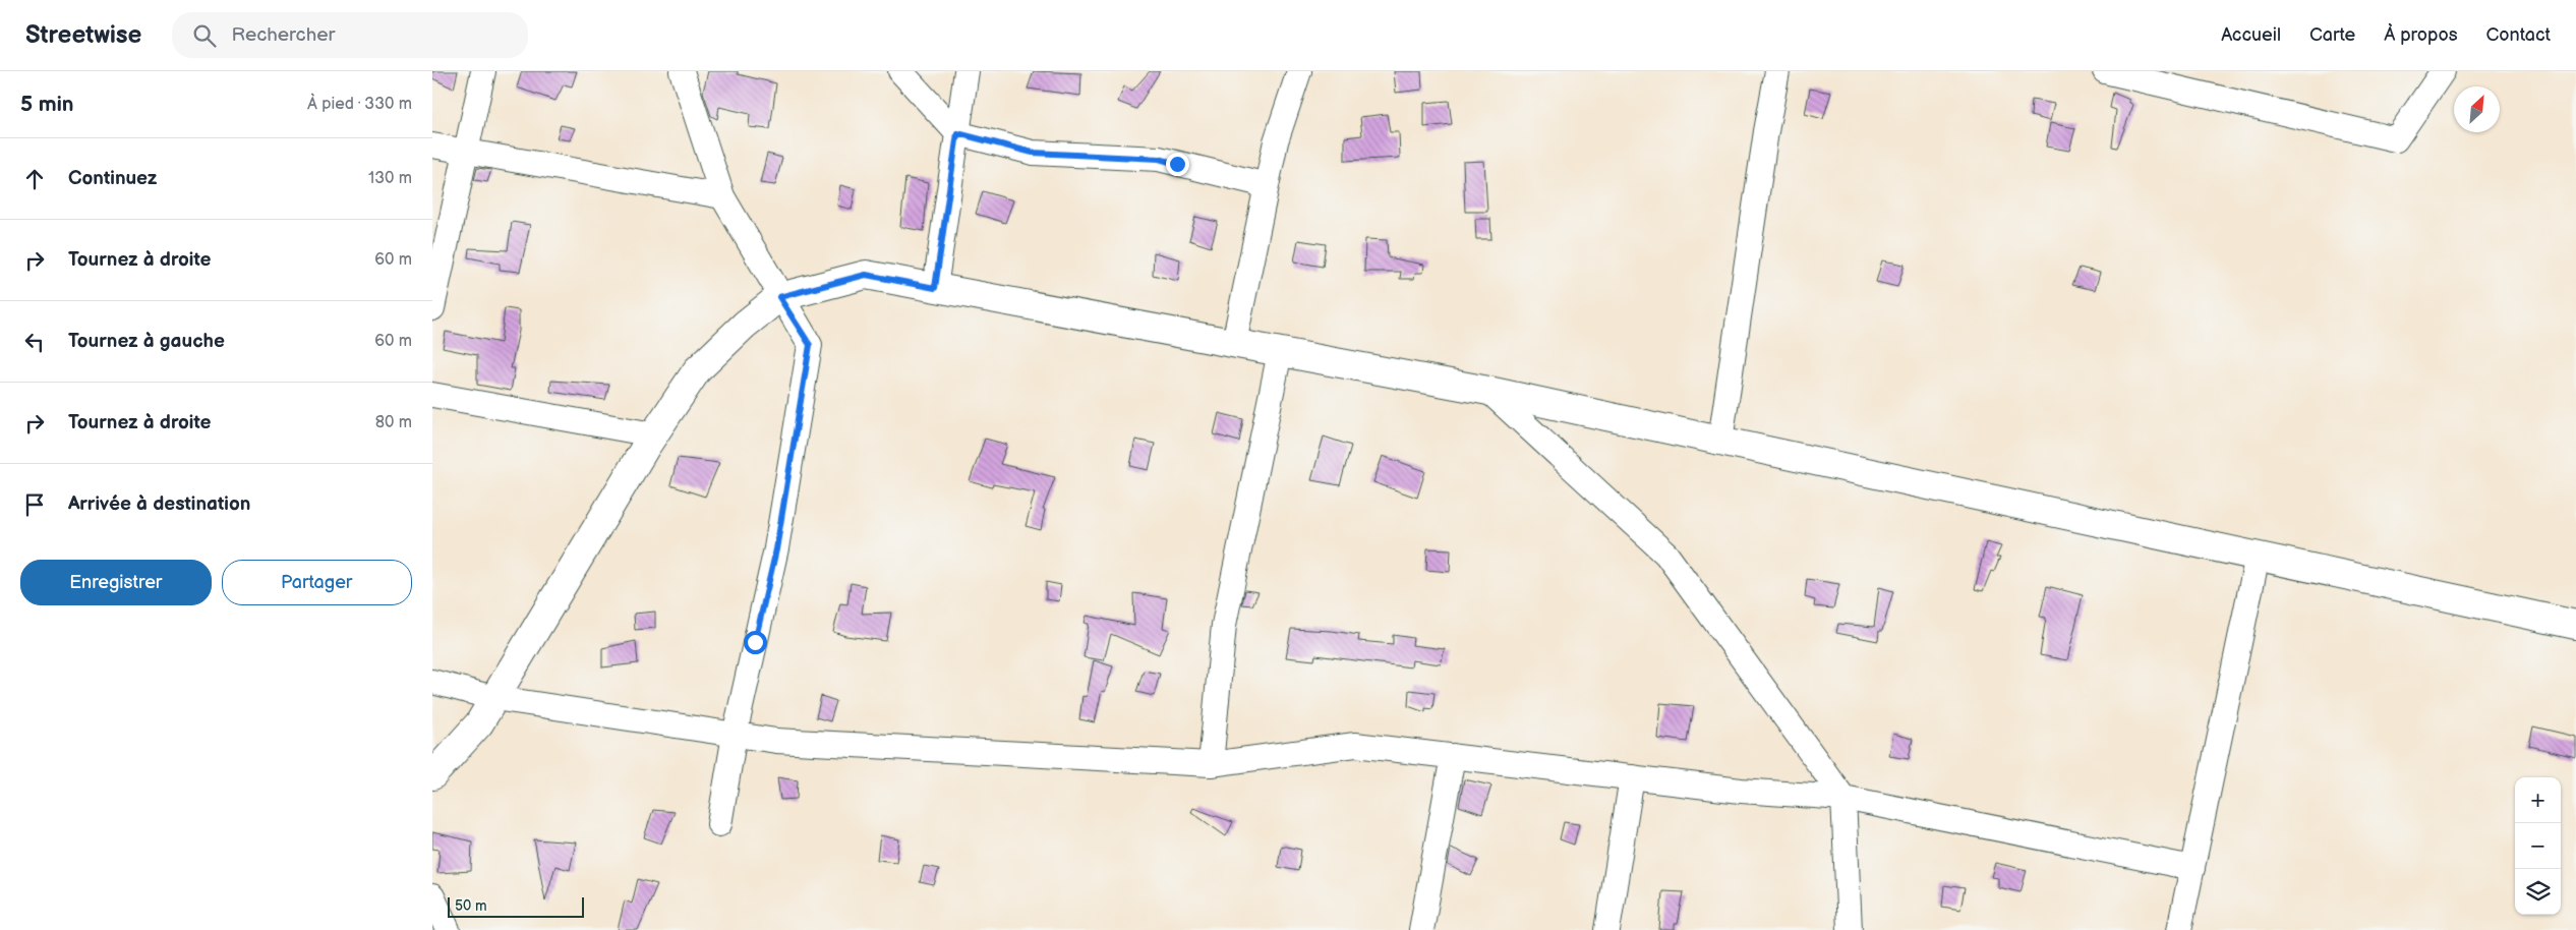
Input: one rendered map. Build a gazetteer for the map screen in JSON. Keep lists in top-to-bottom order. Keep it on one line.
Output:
{"scale_bar":"50 m","north":"top right","page":{"header":"Streetwise","search":"Rechercher","nav":["Accueil","Carte","À propos","Contact"],"heading":["5 min","À pied · 330 m"],"list":[["Continuez","130 m"],["Tournez à droite","60 m"],["Tournez à gauche","60 m"],["Tournez à droite","80 m"],"Arrivée à destination"],"buttons":["Enregistrer","Partager"],"map_buttons":["+","−"],"scale":"50 m"}}
